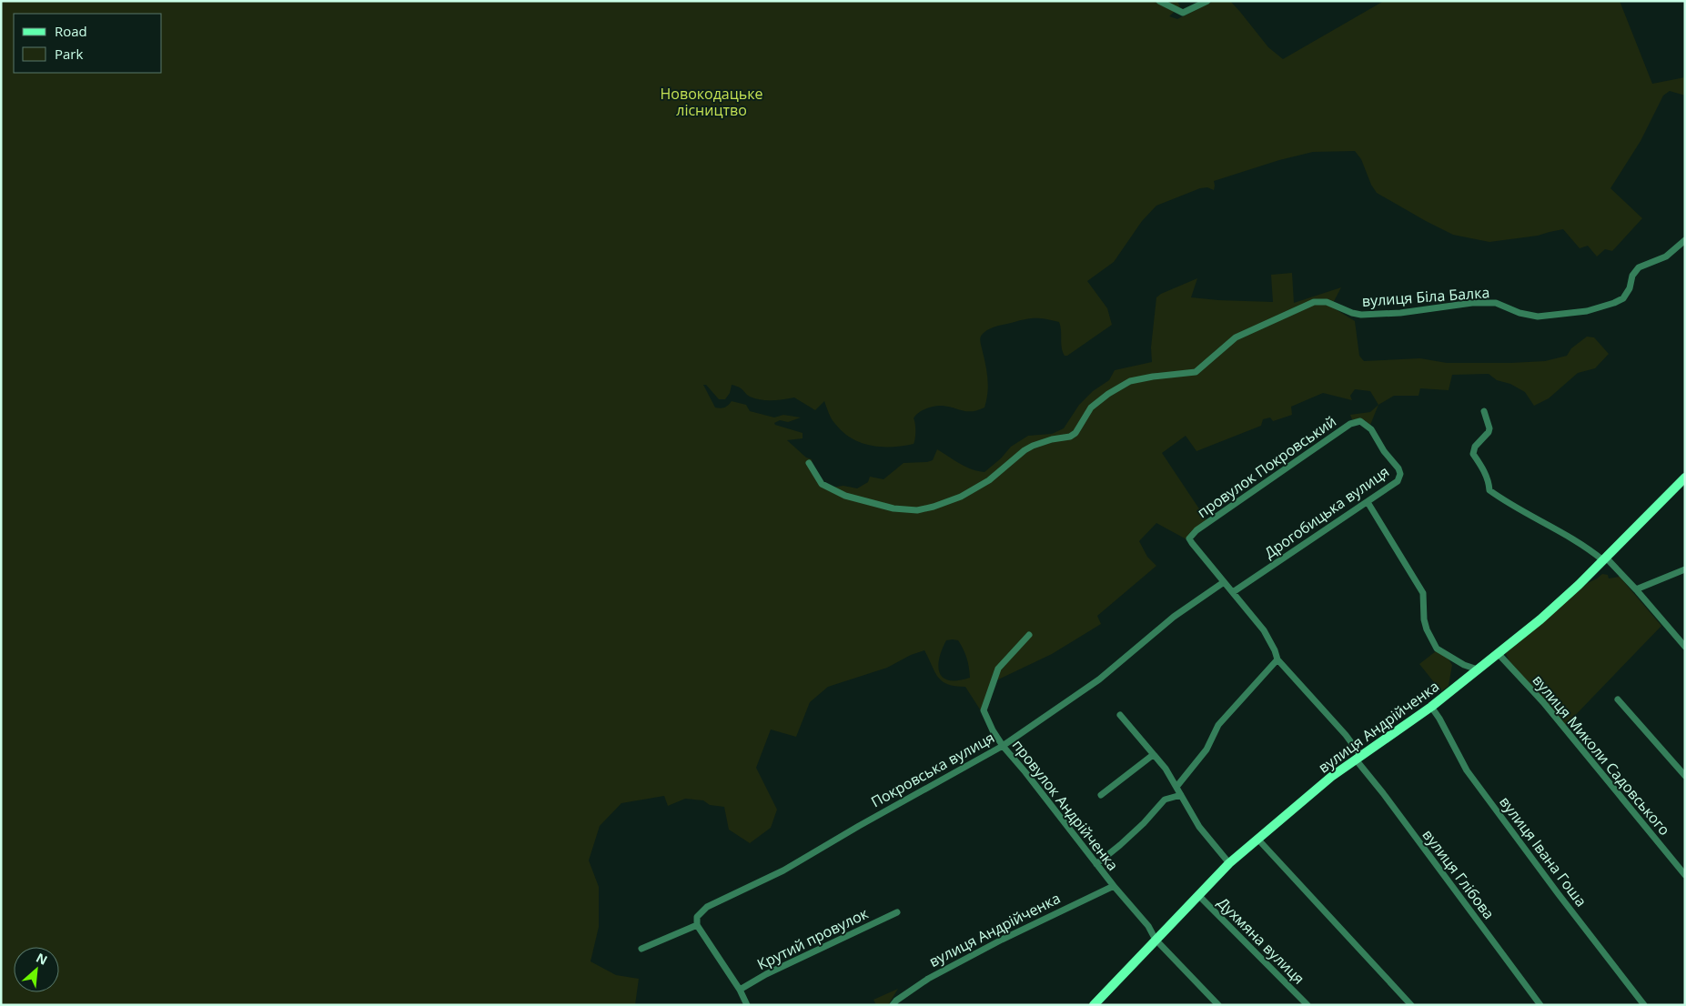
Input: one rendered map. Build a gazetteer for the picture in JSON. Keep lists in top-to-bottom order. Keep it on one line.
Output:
{"streets":{"street":["вулиця Біла Балка","провулок Покровський","Дрогобицька вулиця","вулиця Андрійченка","вулиця Миколи Садовського","Покровська вулиця","провулок Андрійченка","вулиця Івана Гоша","вулиця Глібова","Крутий провулок","Духмяна вулиця"]},"crossings":[["провулок Покровський","Дрогобицька вулиця"],["провулок Покровський","Покровська вулиця"],["вулиця Андрійченка","вулиця Миколи Садовського"],["вулиця Андрійченка","провулок Андрійченка"],["вулиця Андрійченка","вулиця Івана Гоша"],["вулиця Андрійченка","вулиця Глібова"],["вулиця Андрійченка","Духмяна вулиця"],["Покровська вулиця","провулок Андрійченка"]],"parks":["Новокодацьке лісництво"],"legend":["Road","Park"],"north":"top right"}
